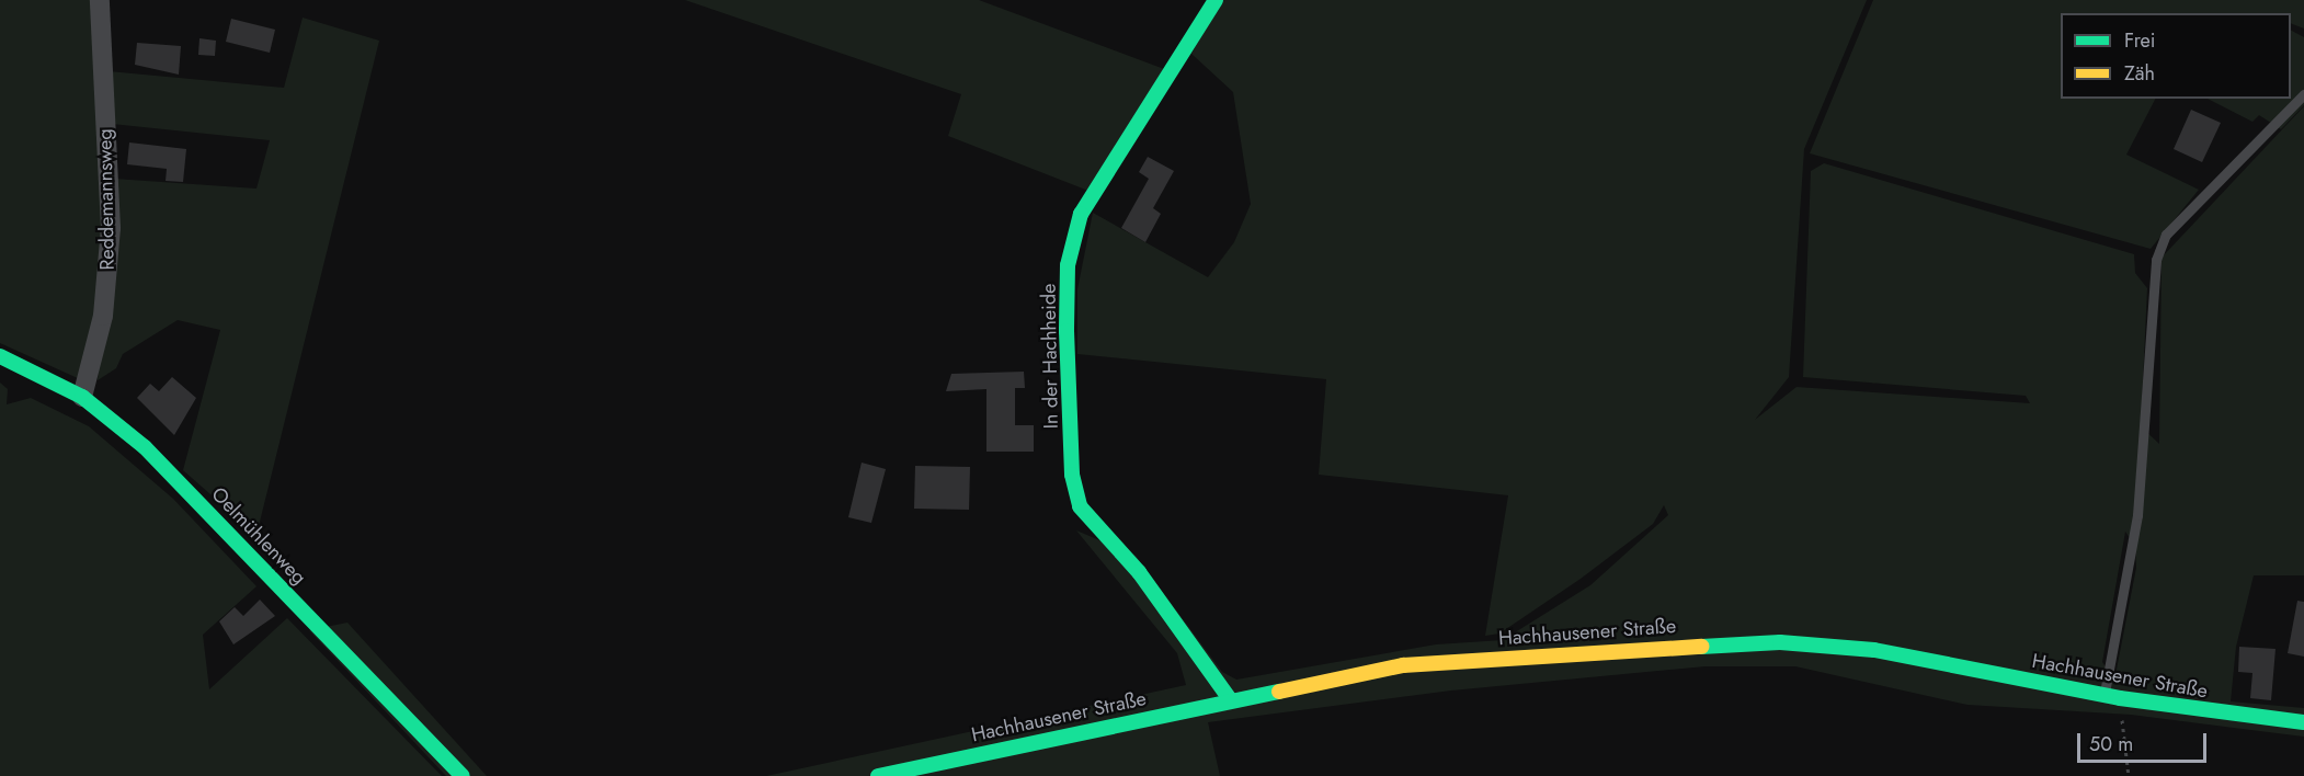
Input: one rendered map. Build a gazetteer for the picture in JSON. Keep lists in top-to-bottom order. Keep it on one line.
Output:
{"streets":{"street":["Reddemannsweg","In der Hachheide","Oelmühlenweg","Hachhausener Straße"]},"crossings":[["Reddemannsweg","Oelmühlenweg"],["In der Hachheide","Hachhausener Straße"]],"legend":["Frei","Zäh"],"scale_bar":"50 m"}
